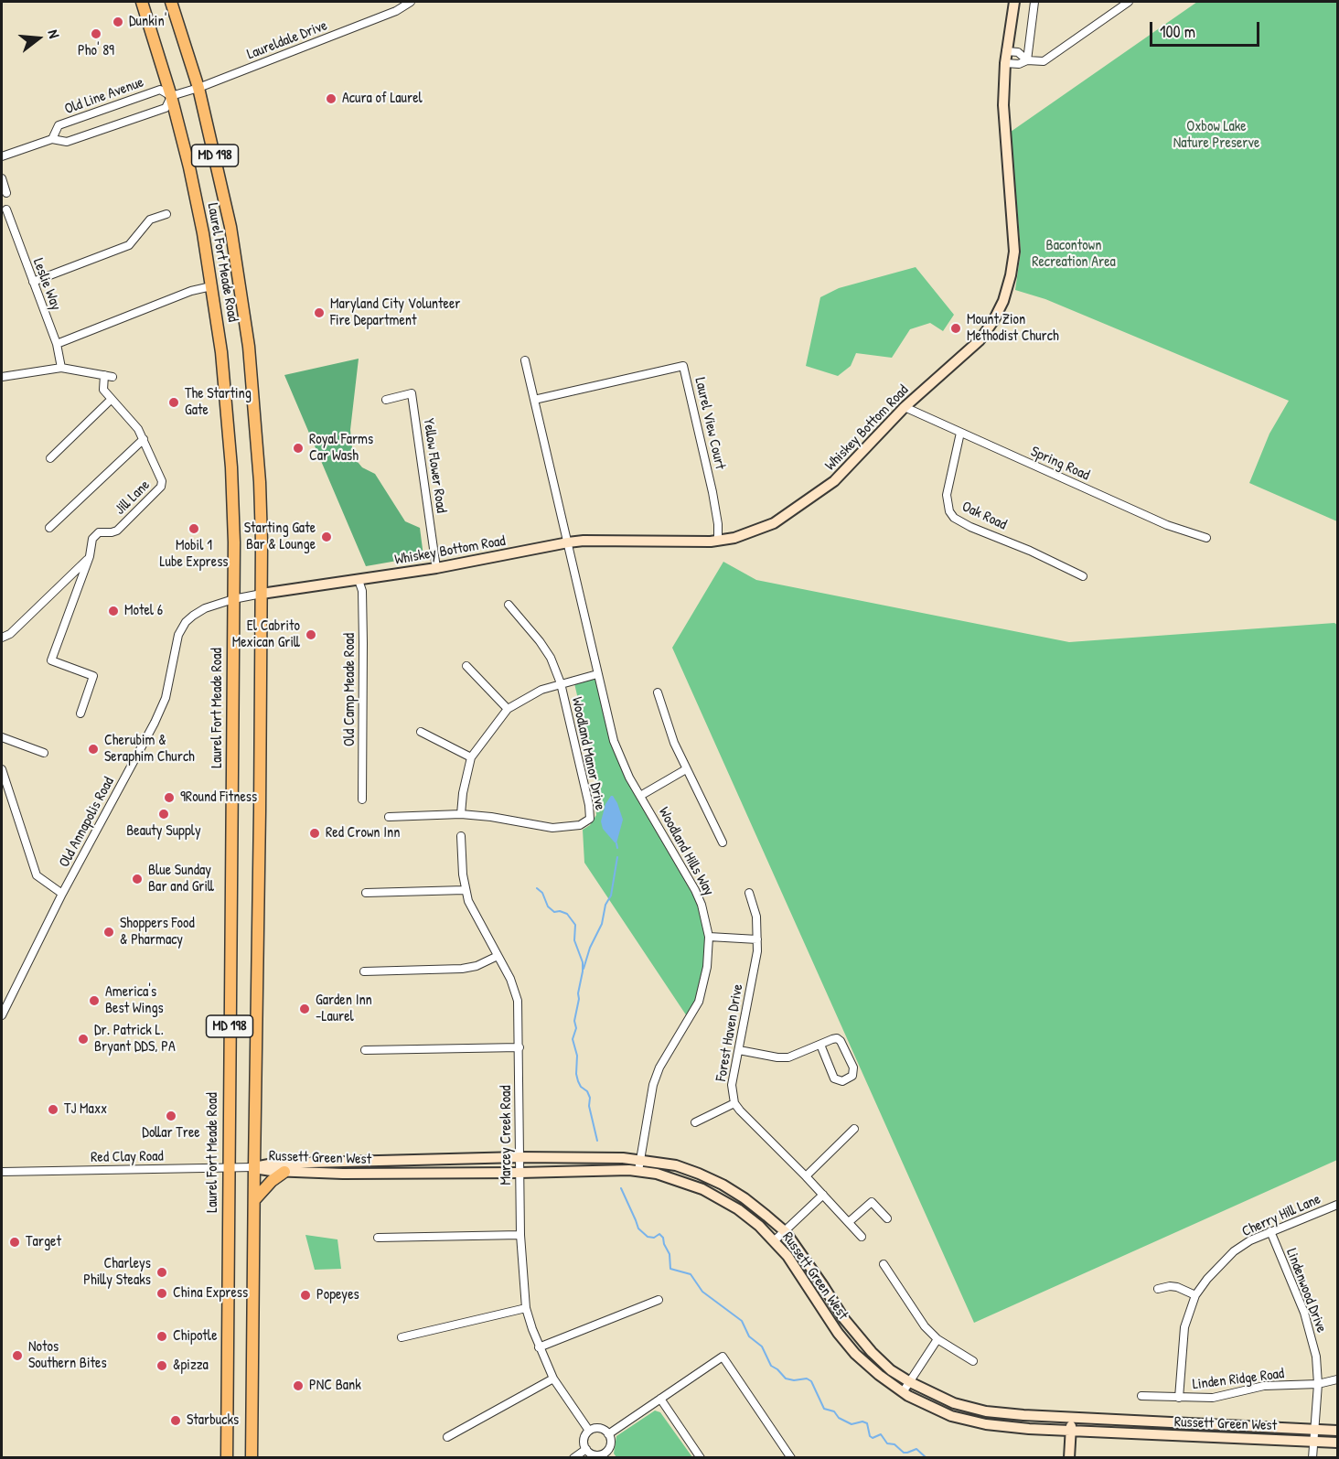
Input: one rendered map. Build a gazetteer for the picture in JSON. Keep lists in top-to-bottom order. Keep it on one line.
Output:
{"streets":{"main road":["MD 198","Laurel Fort Meade Road"],"street":["Laureldale Drive","Old Line Avenue","Leslie Way","Laurel View Court","Whiskey Bottom Road","Spring Road","Yellow Flower Road","Jill Lane","Oak Road","Old Camp Meade Road","Woodland Manor Drive","Old Annapolis Road","Woodland Hills Way","Forest Haven Drive","Marcey Creek Road","Red Clay Road","Russett Green West","Cherry Hill Lane","Lindenwood Drive","Linden Ridge Road"]},"crossings":[["Laureldale Drive","Old Line Avenue"],["Laureldale Drive","Laurel Fort Meade Road"],["Old Line Avenue","Laurel Fort Meade Road"],["Laurel Fort Meade Road","Whiskey Bottom Road"],["Laurel Fort Meade Road","Old Annapolis Road"],["Laurel Fort Meade Road","Red Clay Road"],["Laurel Fort Meade Road","Russett Green West"],["Laurel View Court","Whiskey Bottom Road"],["Whiskey Bottom Road","Spring Road"],["Whiskey Bottom Road","Yellow Flower Road"],["Whiskey Bottom Road","Old Camp Meade Road"],["Whiskey Bottom Road","Old Annapolis Road"],["Whiskey Bottom Road","Woodland Hills Way"],["Spring Road","Oak Road"],["Woodland Hills Way","Russett Green West"],["Marcey Creek Road","Russett Green West"],["Red Clay Road","Russett Green West"],["Russett Green West","Lindenwood Drive"],["Cherry Hill Lane","Lindenwood Drive"],["Cherry Hill Lane","Linden Ridge Road"],["Lindenwood Drive","Linden Ridge Road"]],"parks":["Oxbow Lake Nature Preserve","Bacontown Recreation Area"],"places":["Dunkin'","Pho' 89","Acura of Laurel","Maryland City Volunteer Fire Department","Mount Zion Methodist Church","The Starting Gate","Royal Farms Car Wash","Mobil 1 Lube Express","Starting Gate Bar & Lounge","Motel 6","El Cabrito Mexican Grill","Cherubim & Seraphim Church","9Round Fitness","Beauty Supply","Red Crown Inn","Blue Sunday Bar and Grill","Shoppers Food & Pharmacy","America's Best Wings","Garden Inn -Laurel","Dr. Patrick L. Bryant DDS, PA","TJ Maxx","Dollar Tree","Target","Charleys Philly Steaks","China Express","Popeyes","Chipotle","Notos Southern Bites","&pizza","PNC Bank","Starbucks"],"scale_bar":"100 m","north":"right"}
